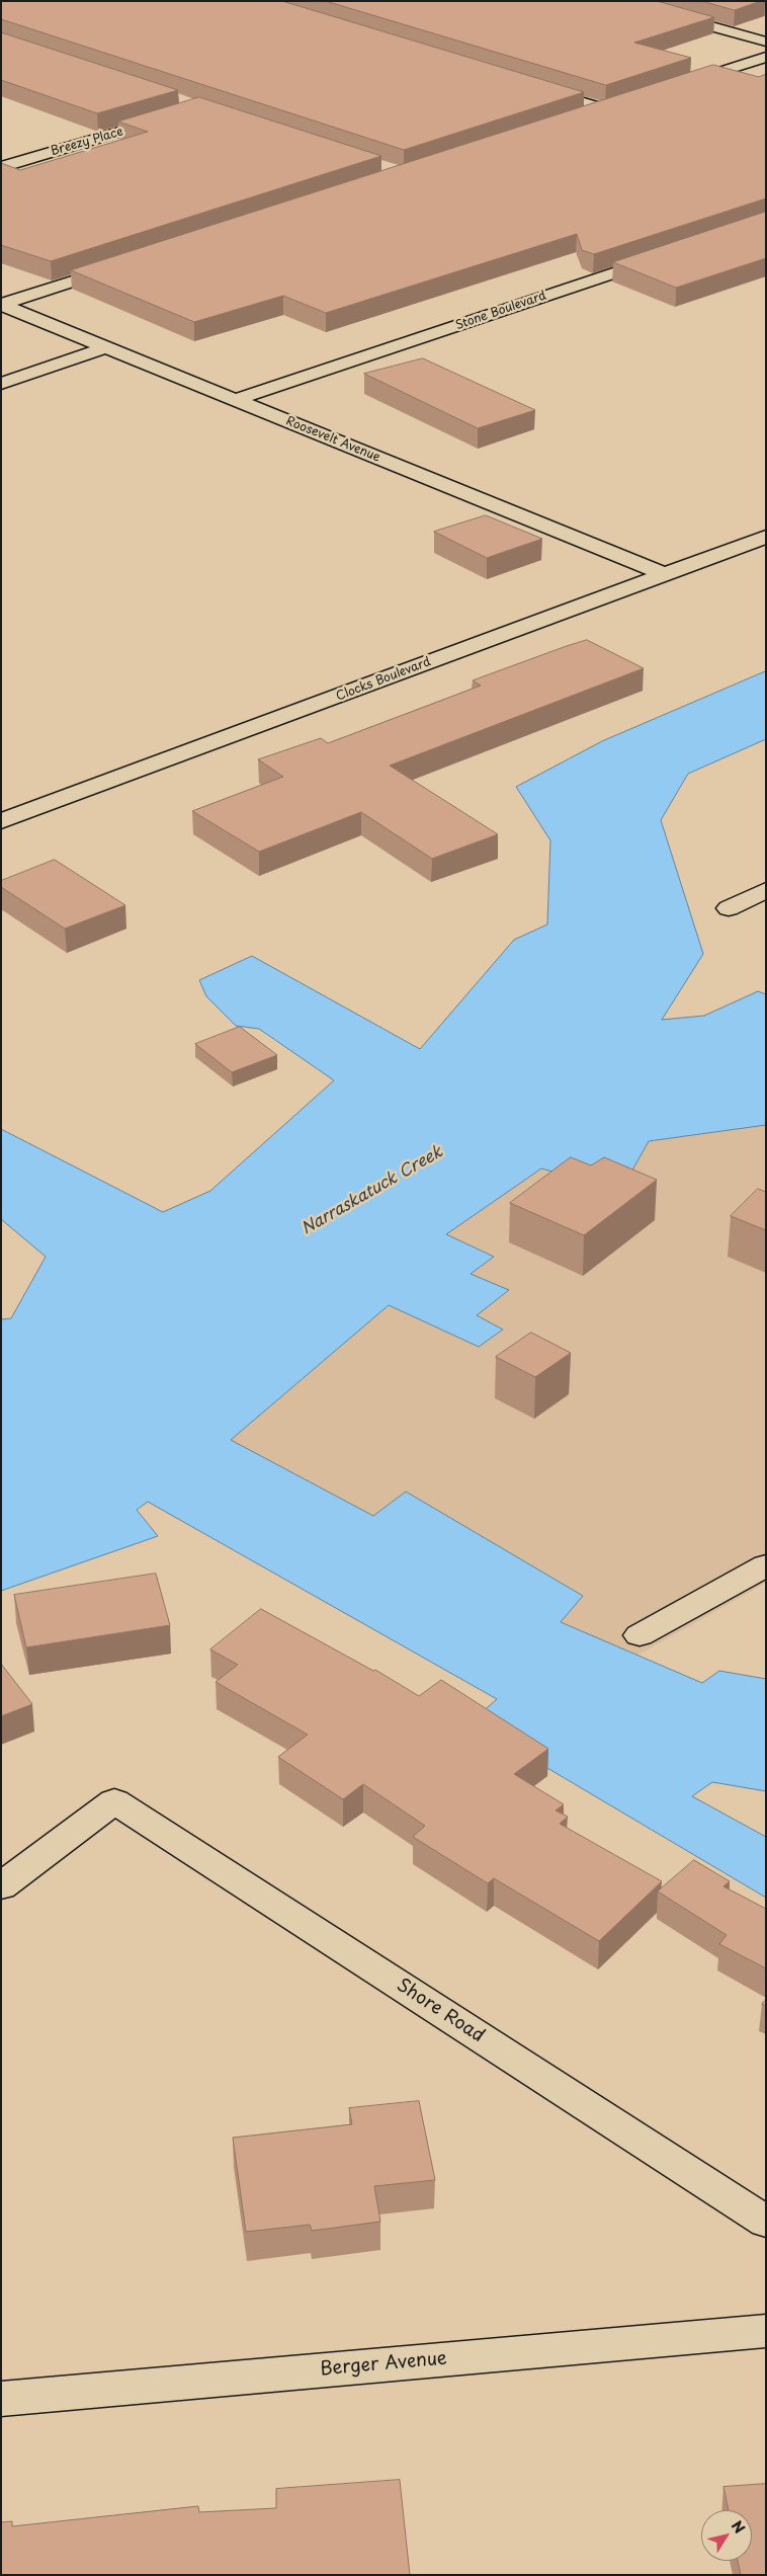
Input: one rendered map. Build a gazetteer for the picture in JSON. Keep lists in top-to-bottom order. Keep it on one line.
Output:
{"streets":{"street":["Breezy Place","Stone Boulevard","Roosevelt Avenue","Clocks Boulevard","Shore Road","Berger Avenue"]},"crossings":[["Stone Boulevard","Roosevelt Avenue"],["Roosevelt Avenue","Clocks Boulevard"]],"water":["Narraskatuck Creek"],"north":"top right"}
